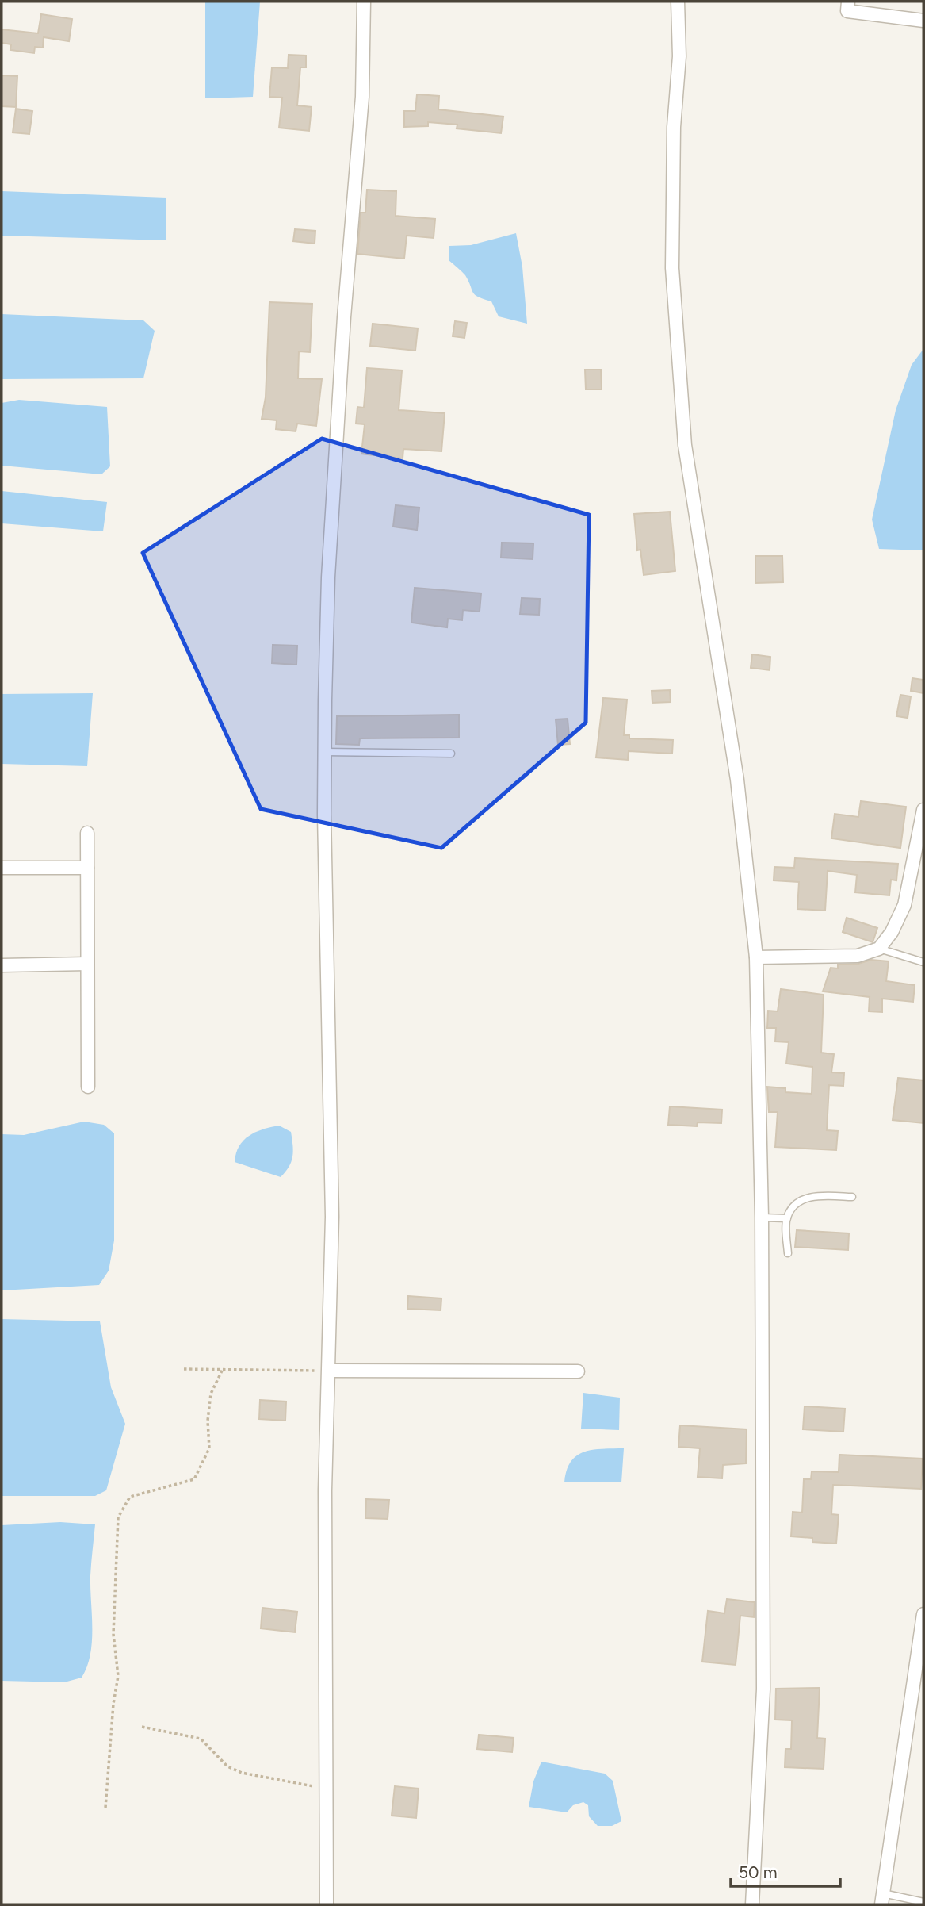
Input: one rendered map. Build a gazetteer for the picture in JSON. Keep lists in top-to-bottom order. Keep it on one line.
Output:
{"scale_bar":"50 m"}
